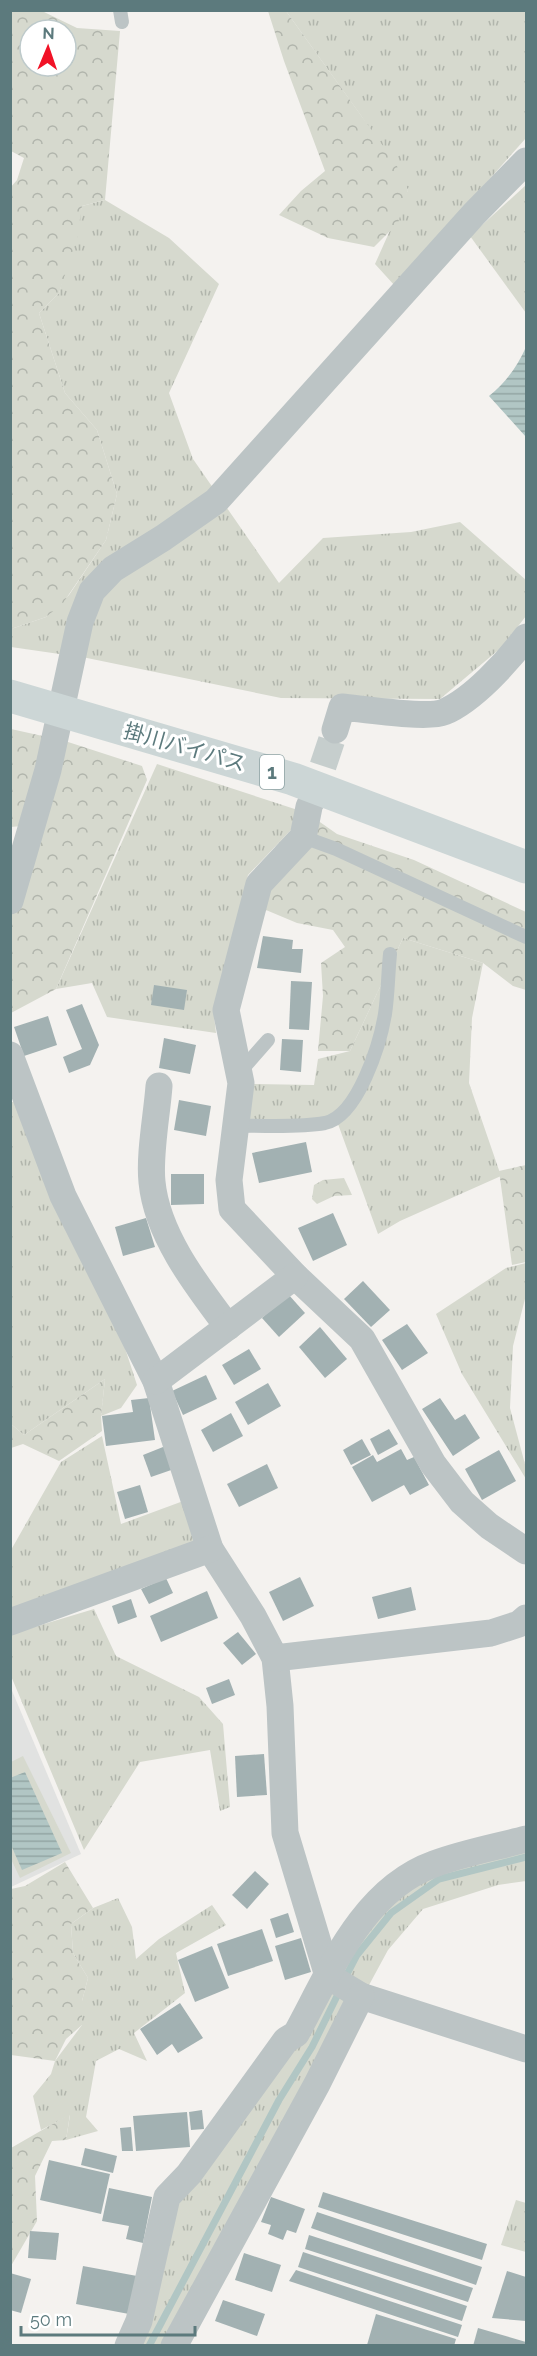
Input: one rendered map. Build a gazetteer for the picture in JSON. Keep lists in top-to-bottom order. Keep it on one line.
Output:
{"streets":{"highway":["掛川バイパス","1"]},"scale_bar":"50 m","north":"top"}
